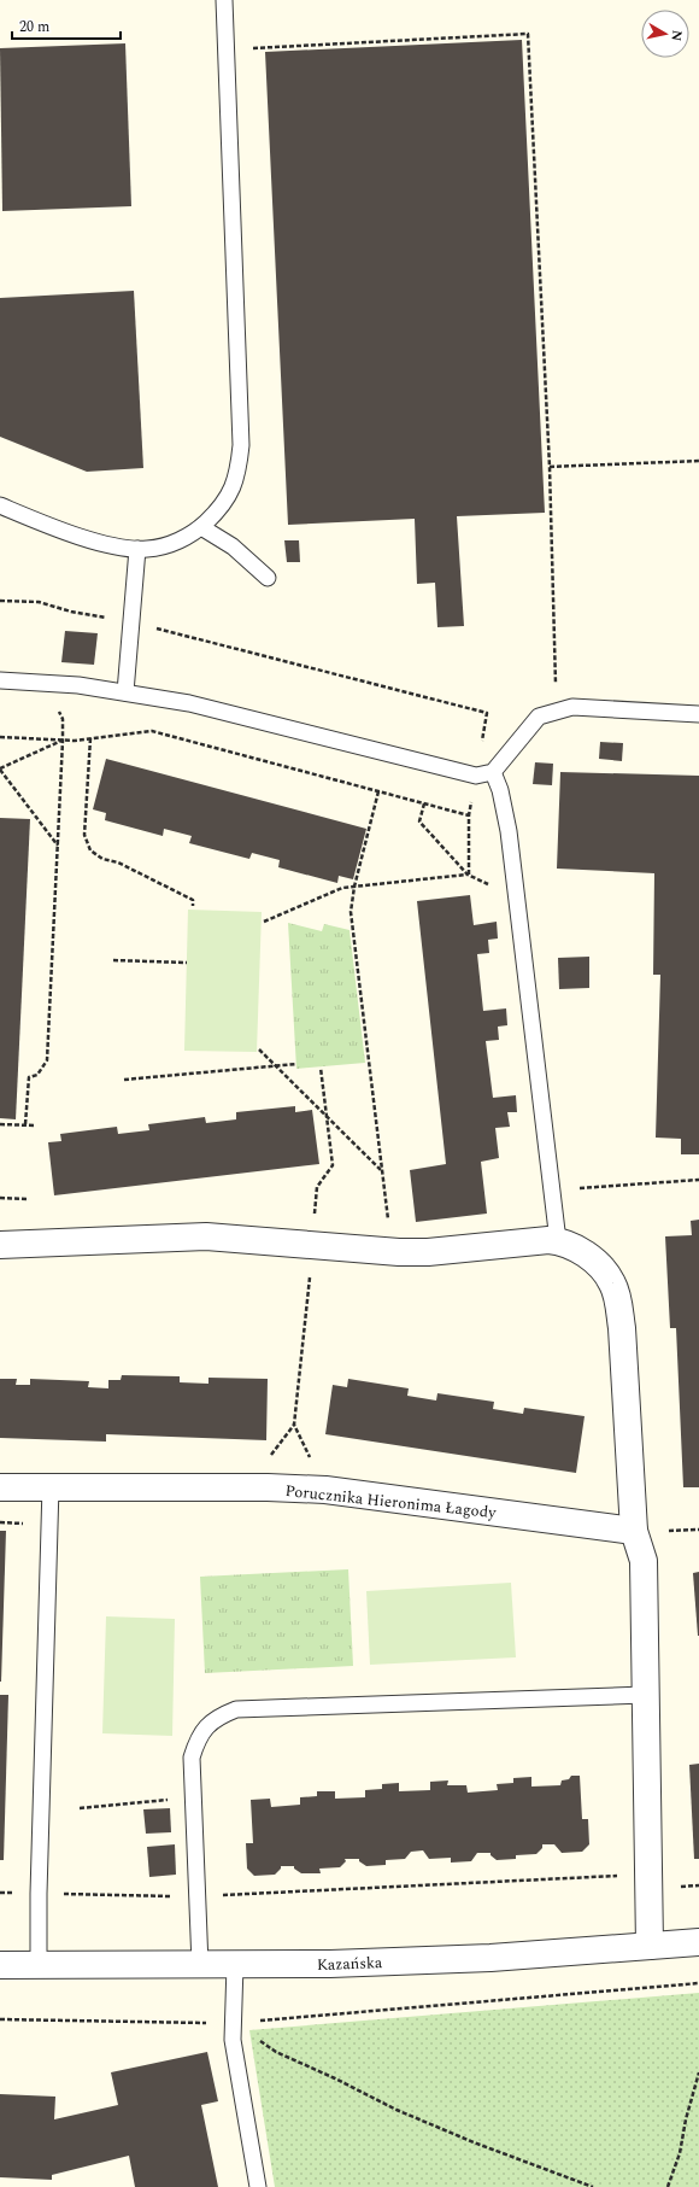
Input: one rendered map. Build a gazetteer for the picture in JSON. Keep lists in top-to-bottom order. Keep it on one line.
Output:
{"streets":{"street":["Porucznika Hieronima Łagody","Kazańska"]},"scale_bar":"20 m","north":"right"}
